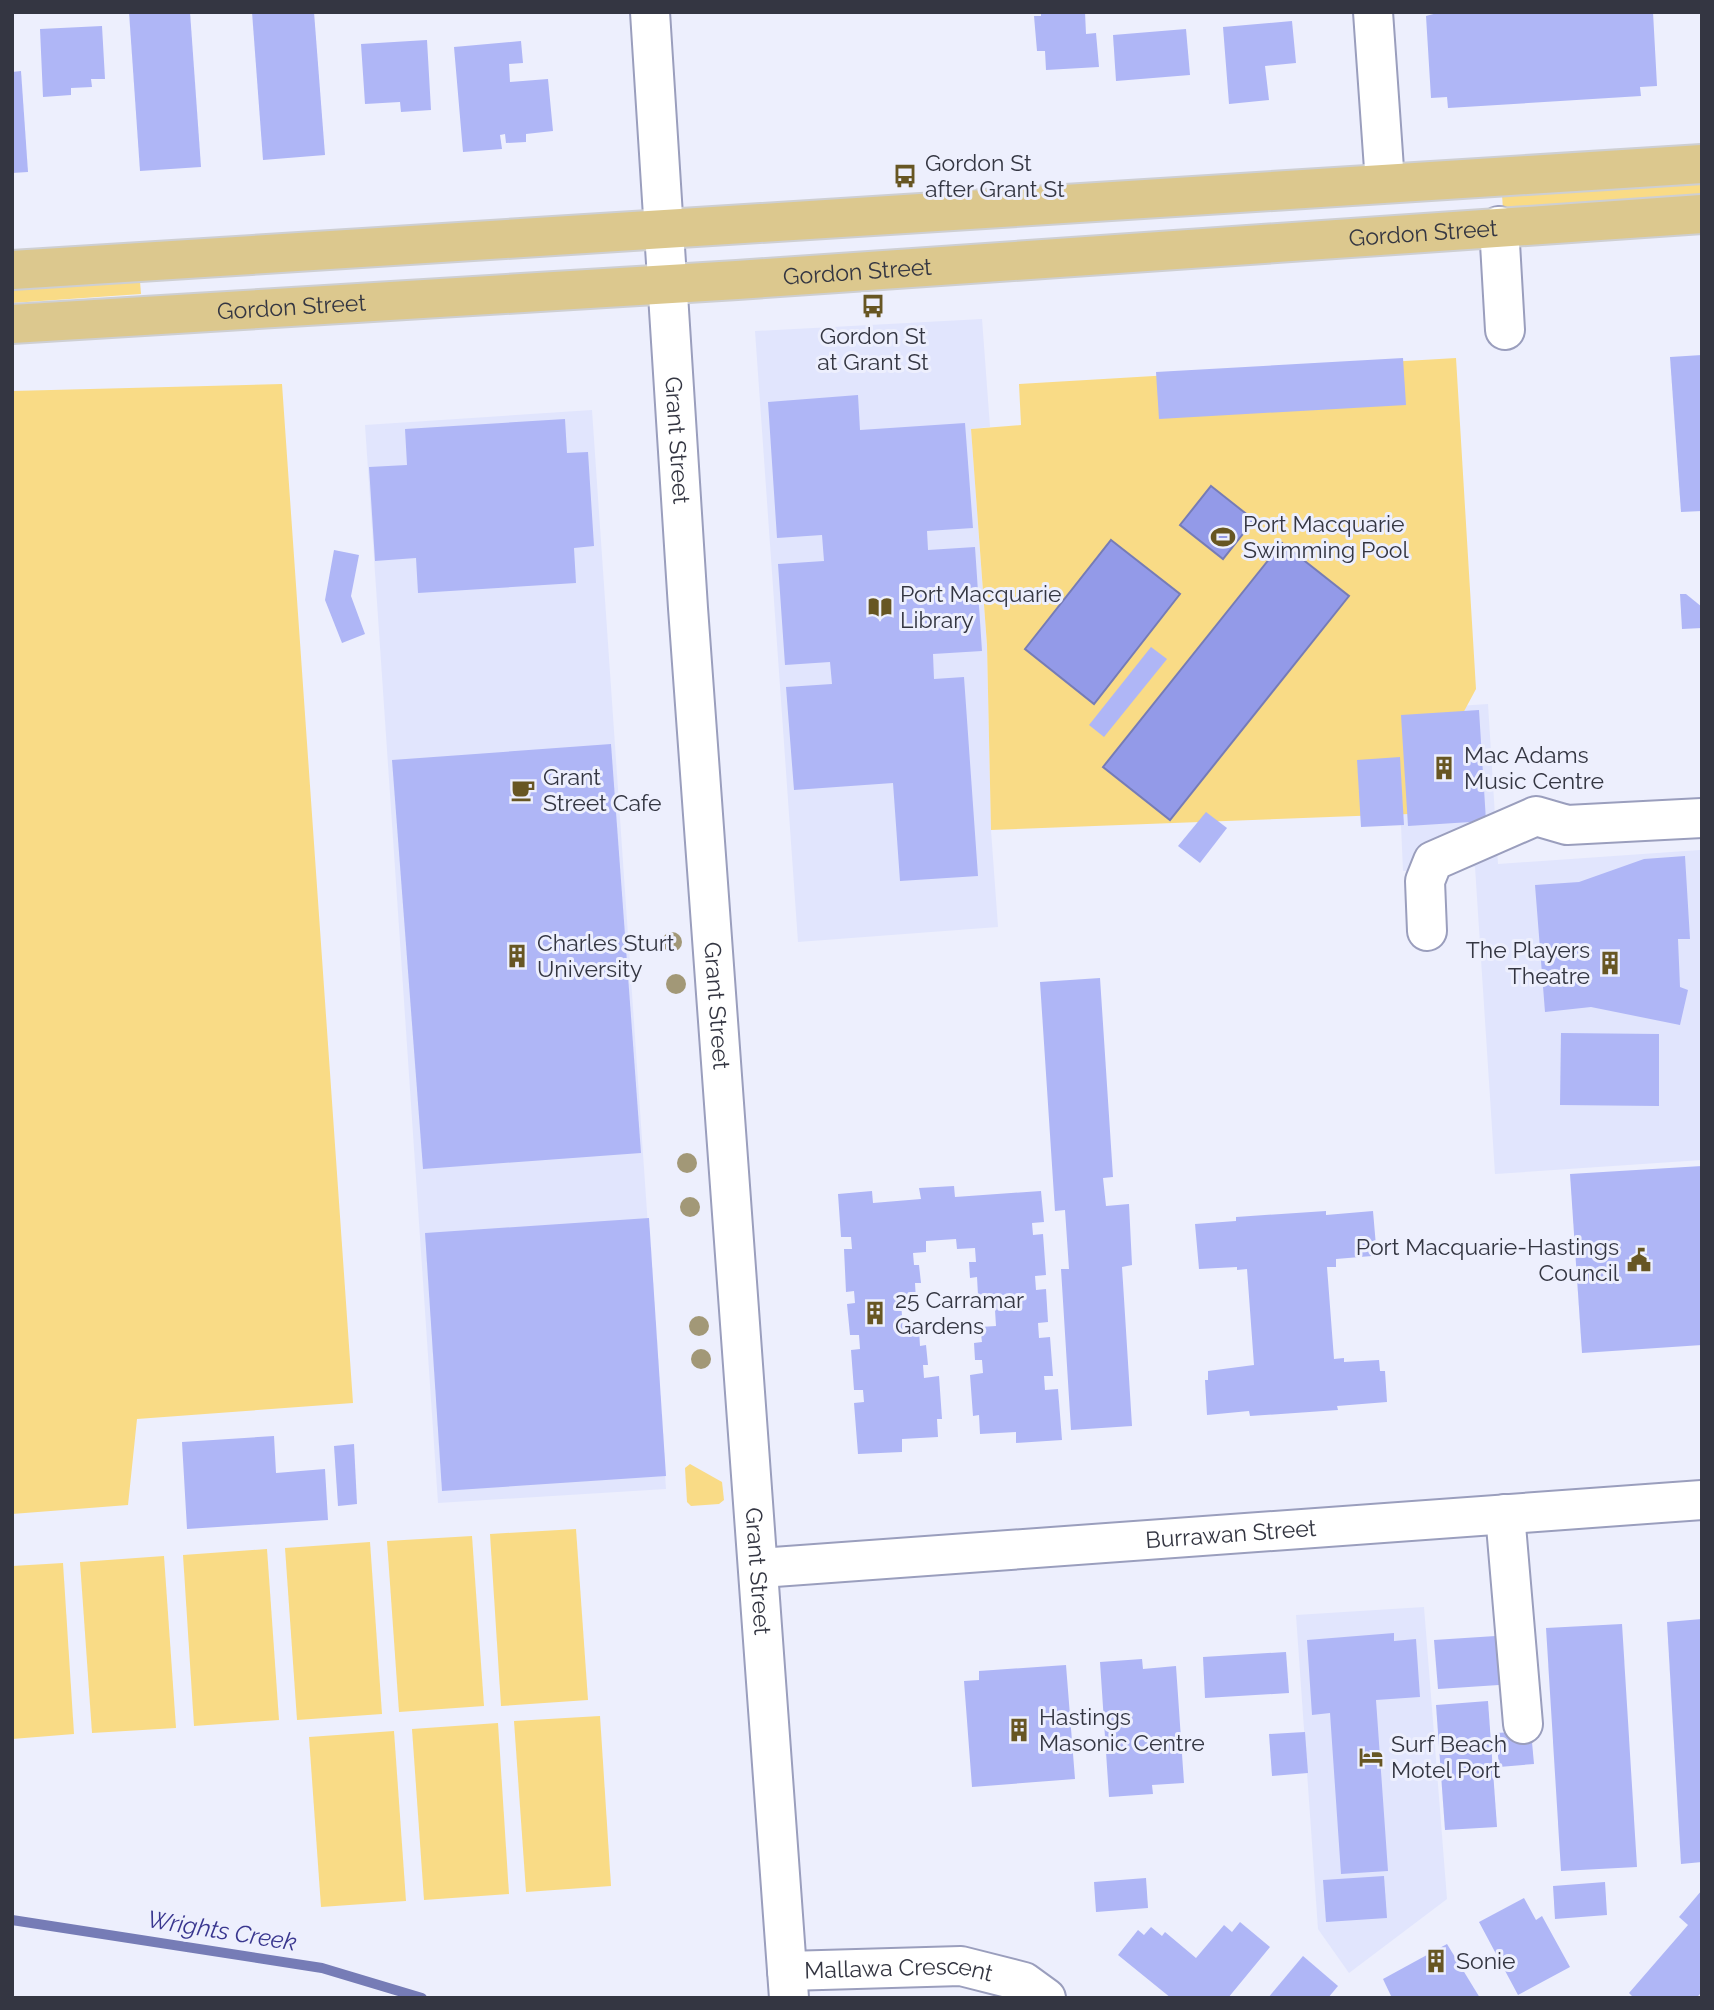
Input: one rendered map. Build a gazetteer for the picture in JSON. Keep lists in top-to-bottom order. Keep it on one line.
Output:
{"streets":{"main road":["Gordon Street"],"street":["Grant Street","Burrawan Street","Mallawa Crescent"]},"crossings":[["Gordon Street","Grant Street"],["Grant Street","Burrawan Street"],["Grant Street","Mallawa Crescent"]],"water":["Wrights Creek"],"places":{"bus stop":["Gordon St after Grant St","Gordon St at Grant St"],"sports":["Port Macquarie Swimming Pool"],"library":["Port Macquarie Library"],"building":["Mac Adams Music Centre","Charles Sturt University","The Players Theatre","25 Carramar Gardens","Hastings Masonic Centre","Sonie"],"cafe":["Grant Street Cafe"],"public building":["Port Macquarie-Hastings Council"],"hotel":["Surf Beach Motel Port"]}}
